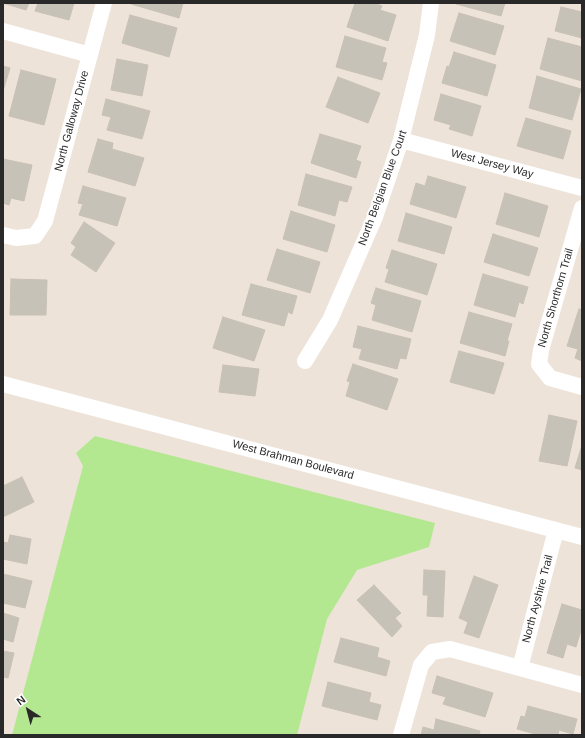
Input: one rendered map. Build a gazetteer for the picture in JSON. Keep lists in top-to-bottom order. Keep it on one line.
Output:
{"streets":{"street":["North Galloway Drive","West Jersey Way","North Belgian Blue Court","North Shorthorn Trail","West Brahman Boulevard","North Ayshire Trail"]},"crossings":[["West Jersey Way","North Belgian Blue Court"],["West Brahman Boulevard","North Ayshire Trail"]],"north":"top left"}
